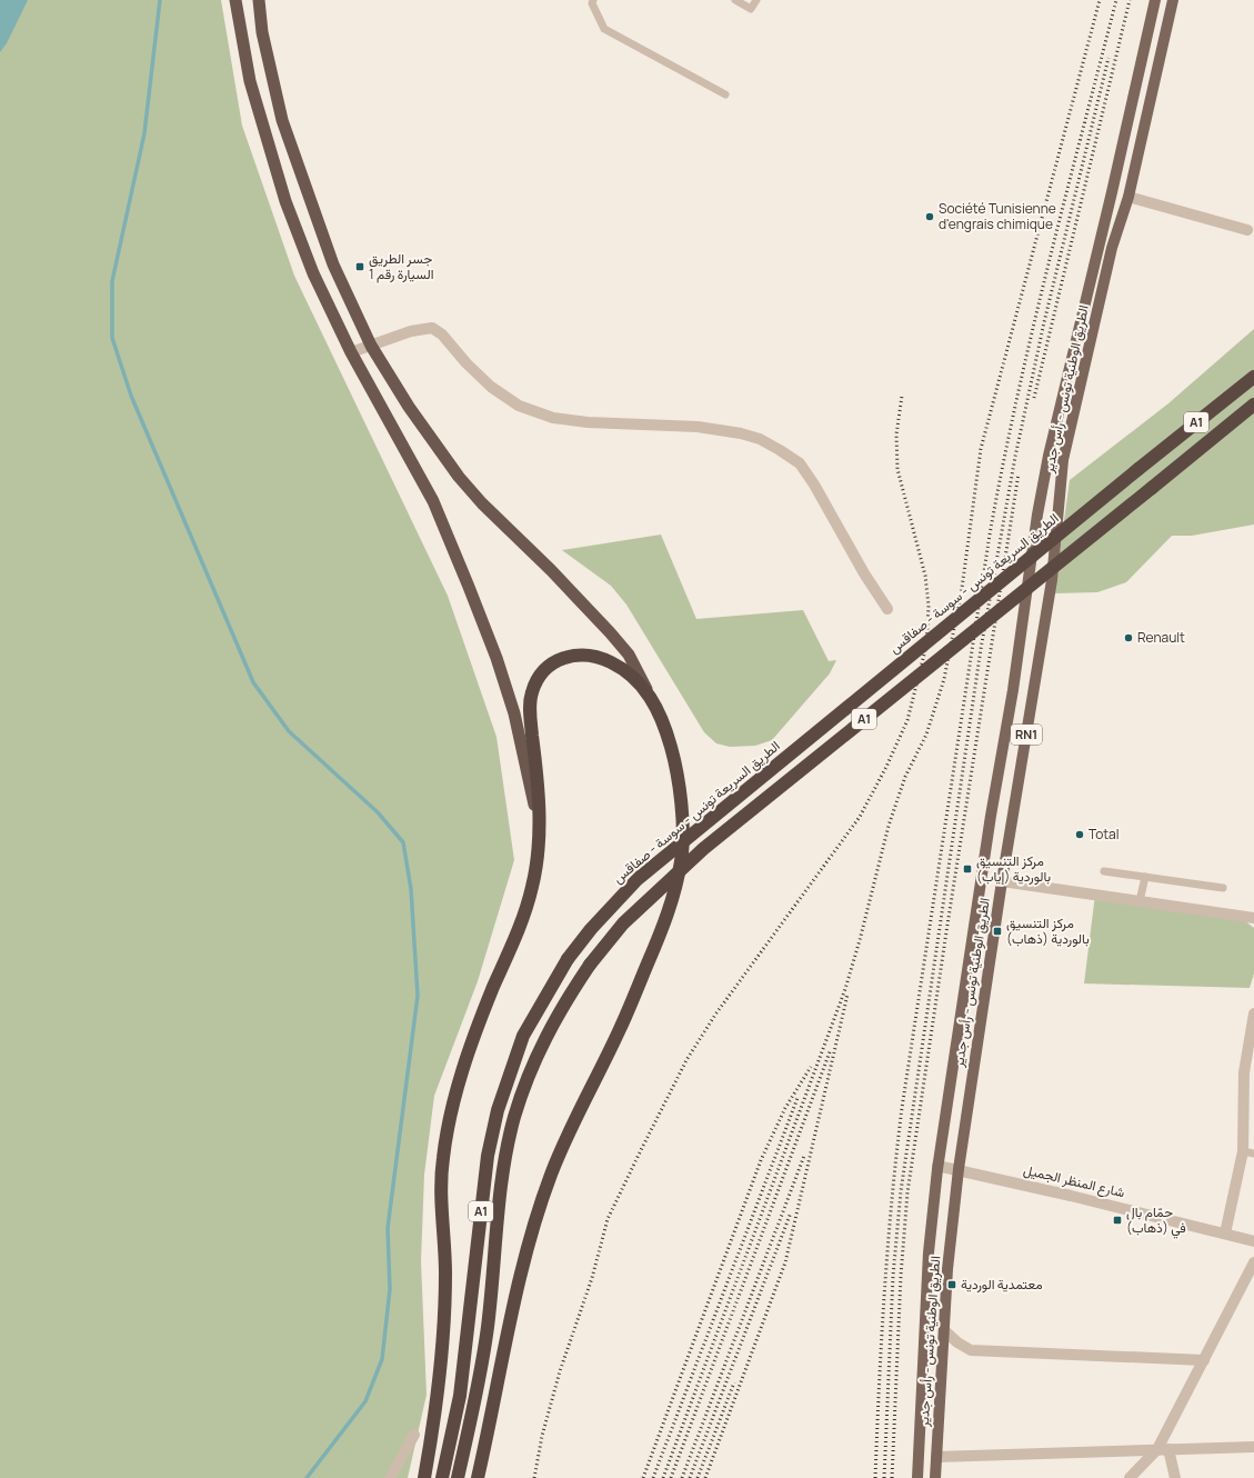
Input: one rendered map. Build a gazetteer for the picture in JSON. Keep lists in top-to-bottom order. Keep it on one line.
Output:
{"streets":{"highway":["A1","الطريق السريعة تونس - سوسة - صفاقس"],"main road":["الطريق الوطنية تونس - رأس جدير","RN1"],"street":["شارع المنظر الجميل"]},"crossings":[["الطريق الوطنية تونس - رأس جدير","شارع المنظر الجميل"]],"places":{"other":["Société Tunisienne d'engrais chimique","Renault","Total"],"transit":["جسر الطريق السيارة رقم 1","مركز التنسيق بالوردية (إياب)","مركز التنسيق بالوردية (ذهاب)","حمّام بال في (ذهاب)","معتمدية الوردية"]}}
